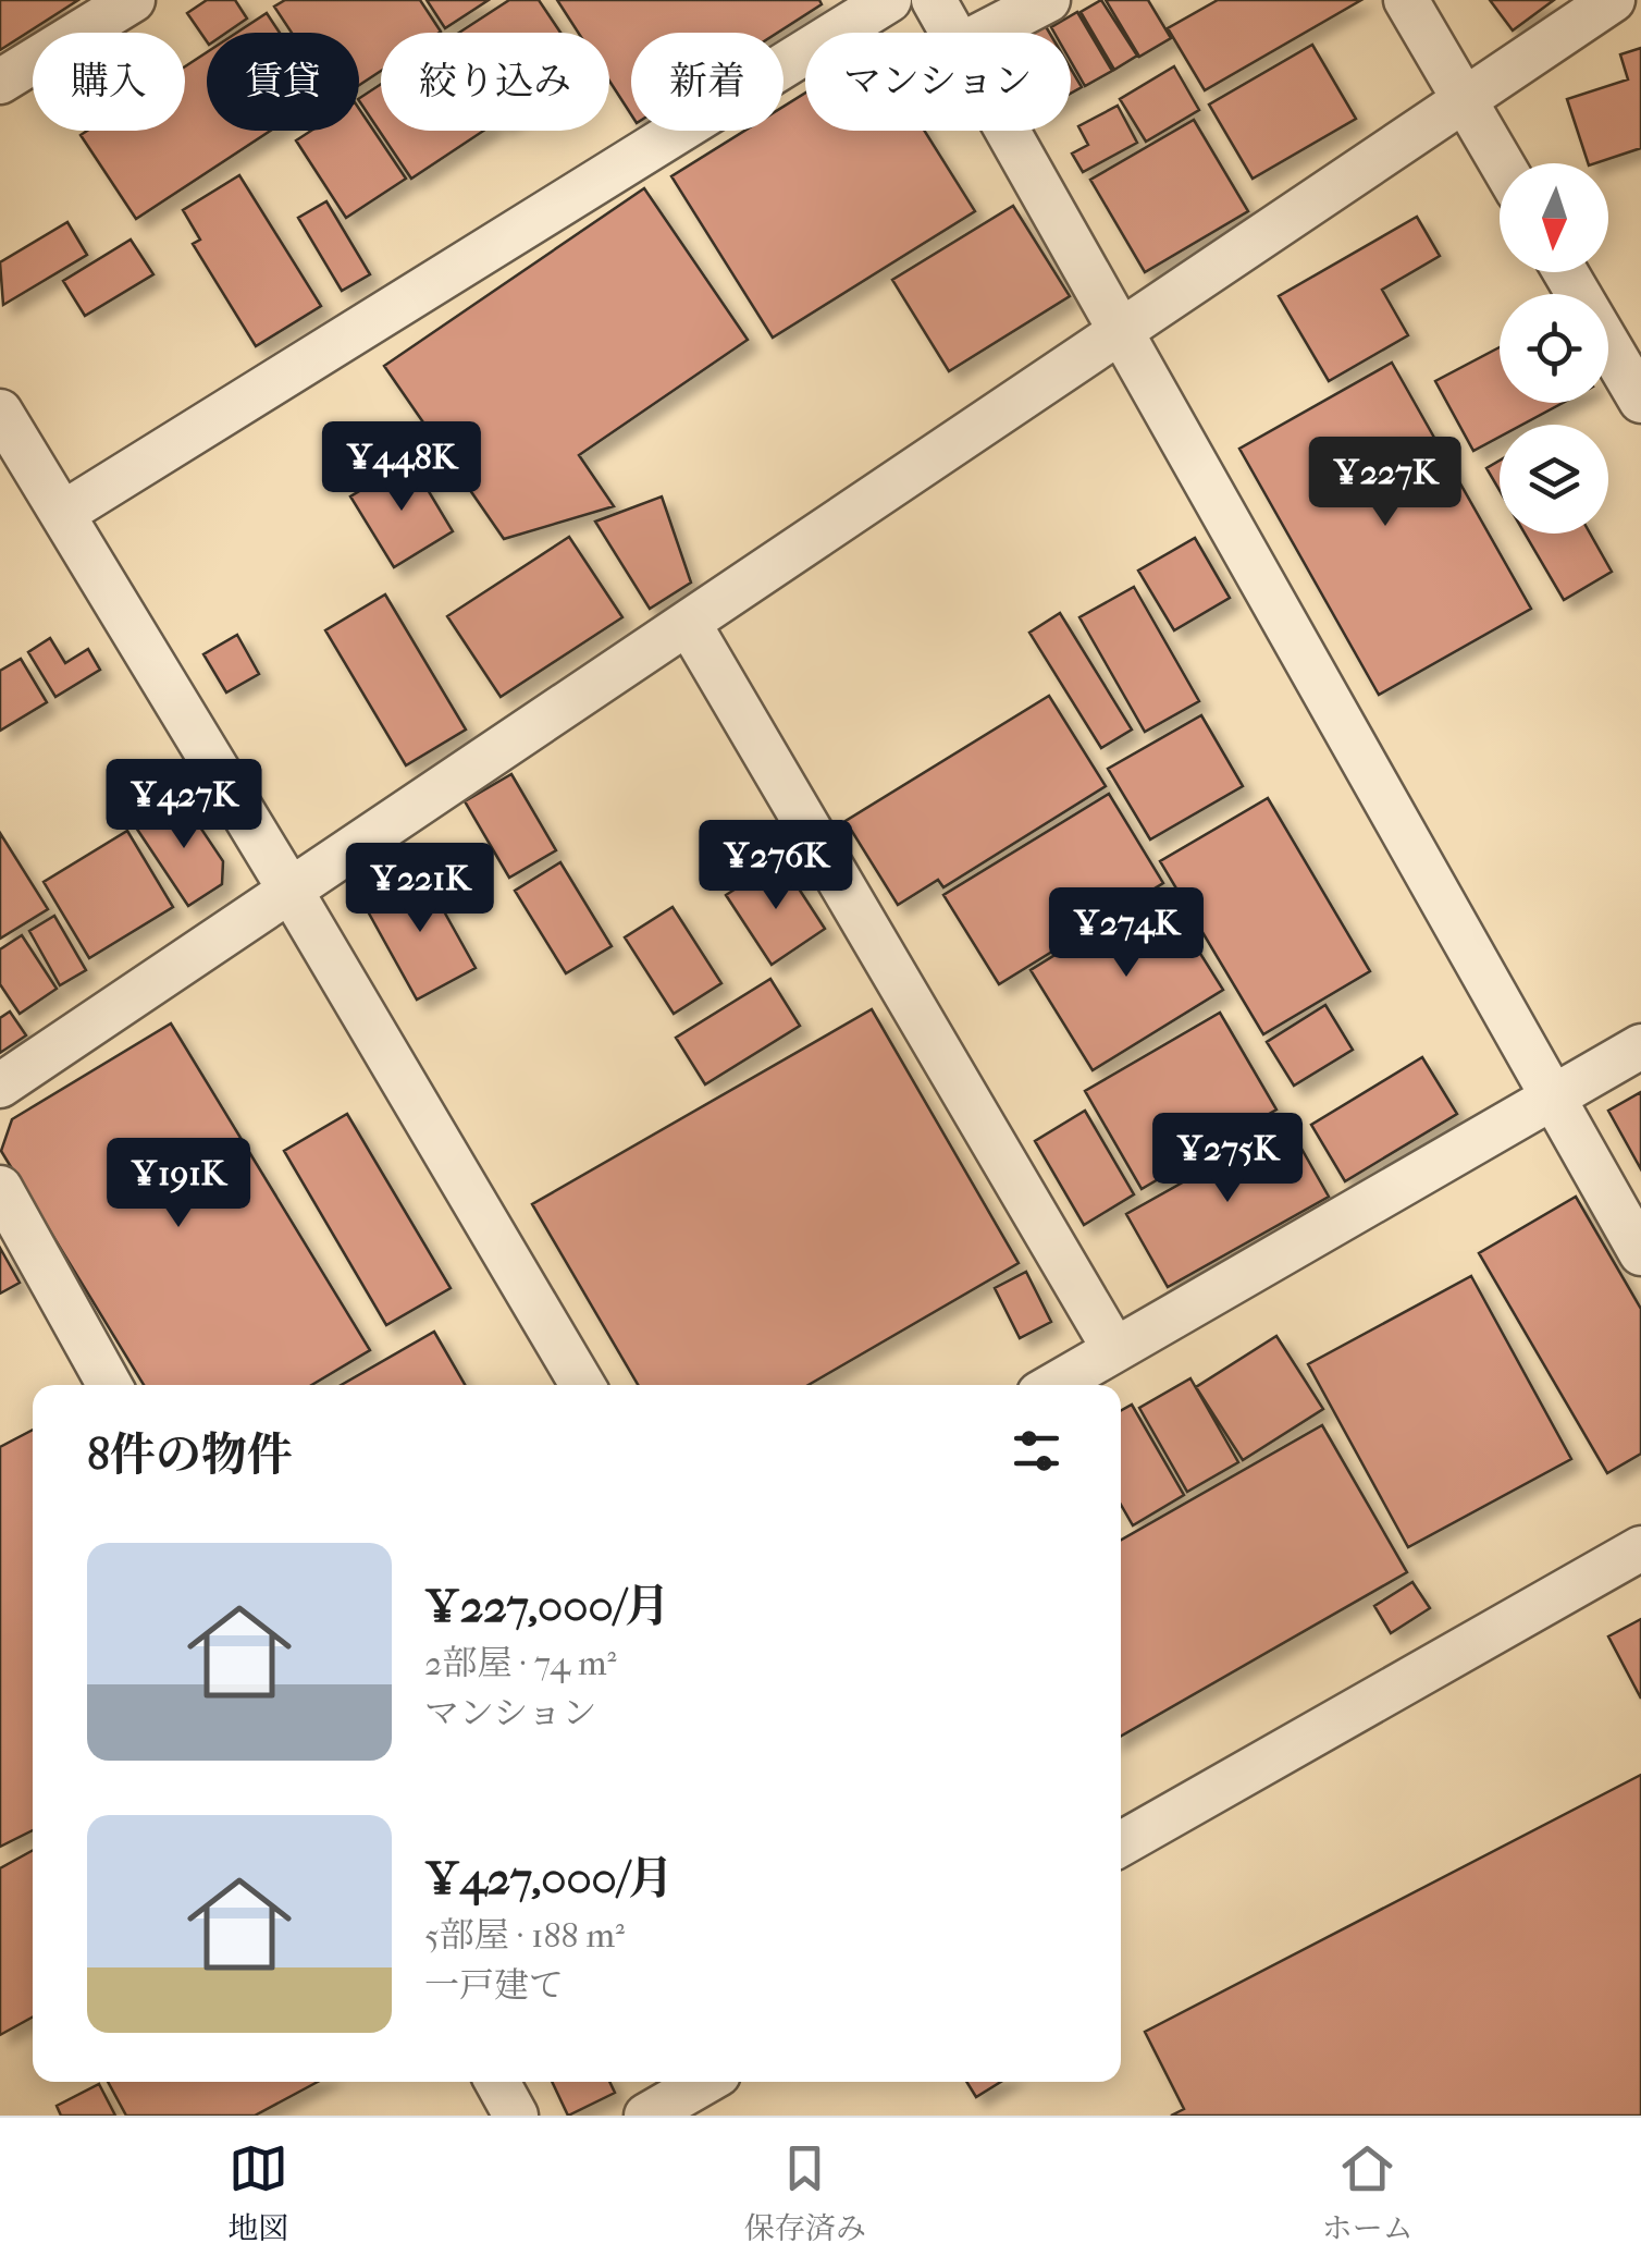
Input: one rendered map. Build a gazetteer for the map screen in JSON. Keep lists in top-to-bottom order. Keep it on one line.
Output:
{"north":"bottom","page":{"chip":["購入","賃貸","絞り込み","新着","マンション"],"price":["¥448K","¥227K","¥427K","¥276K","¥221K","¥274K","¥275K","¥191K"],"heading":"8件の物件","list":[{"name":"¥227,000/月","note":"2部屋 · 74 m² · マンション"},{"name":"¥427,000/月","note":"5部屋 · 188 m² · 一戸建て"}],"tabs":["地図","保存済み","ホーム"]}}
